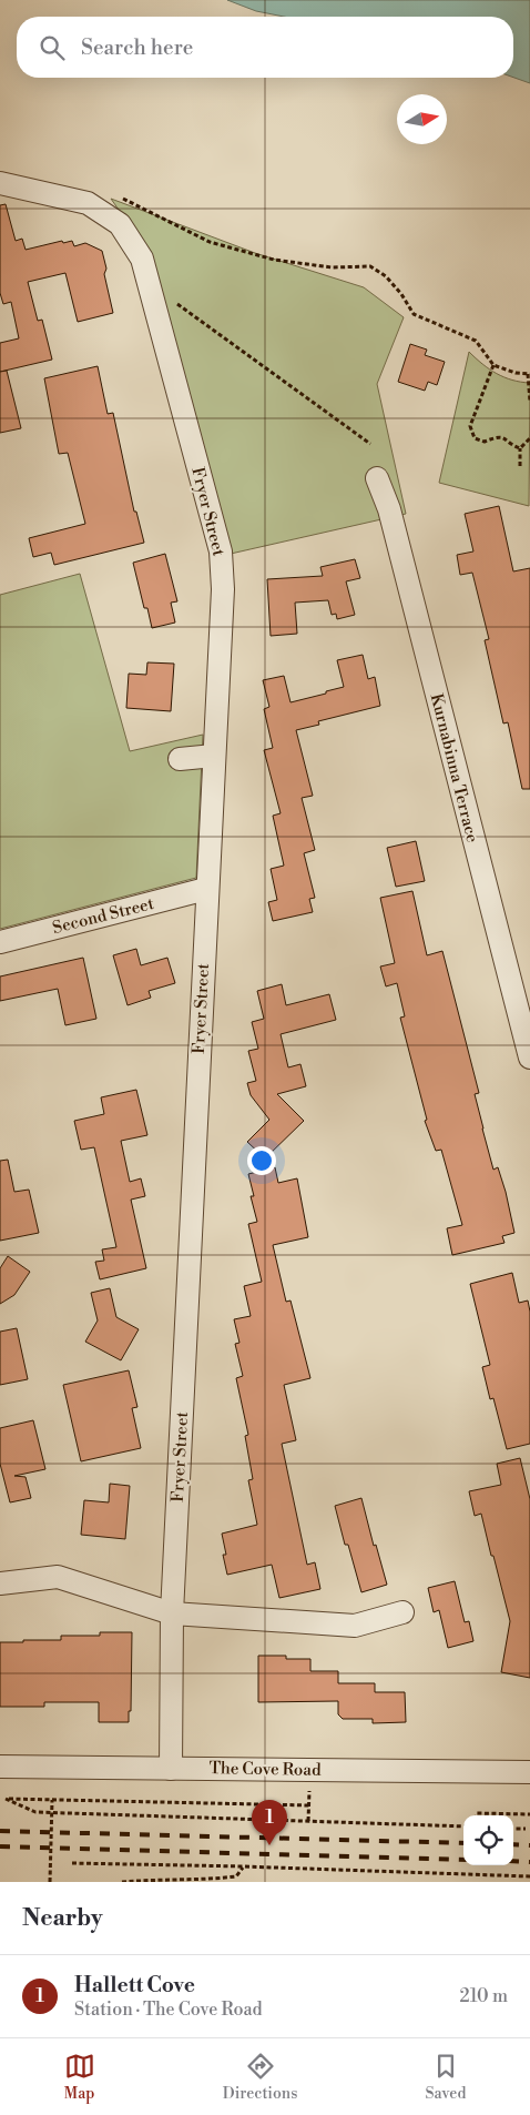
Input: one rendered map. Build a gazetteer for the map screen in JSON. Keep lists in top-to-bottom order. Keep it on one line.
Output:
{"streets":{"street":["Fryer Street","Kurnabinna Terrace","Second Street","The Cove Road"]},"crossings":[["Fryer Street","Second Street"],["Fryer Street","The Cove Road"]],"north":"right","page":{"search":"Search here","pins":"1","heading":"Nearby","list":[{"mark":"1","name":"Hallett Cove","note":"Station · The Cove Road","value":"210 m"}],"nav":["Map","Directions","Saved"]}}
